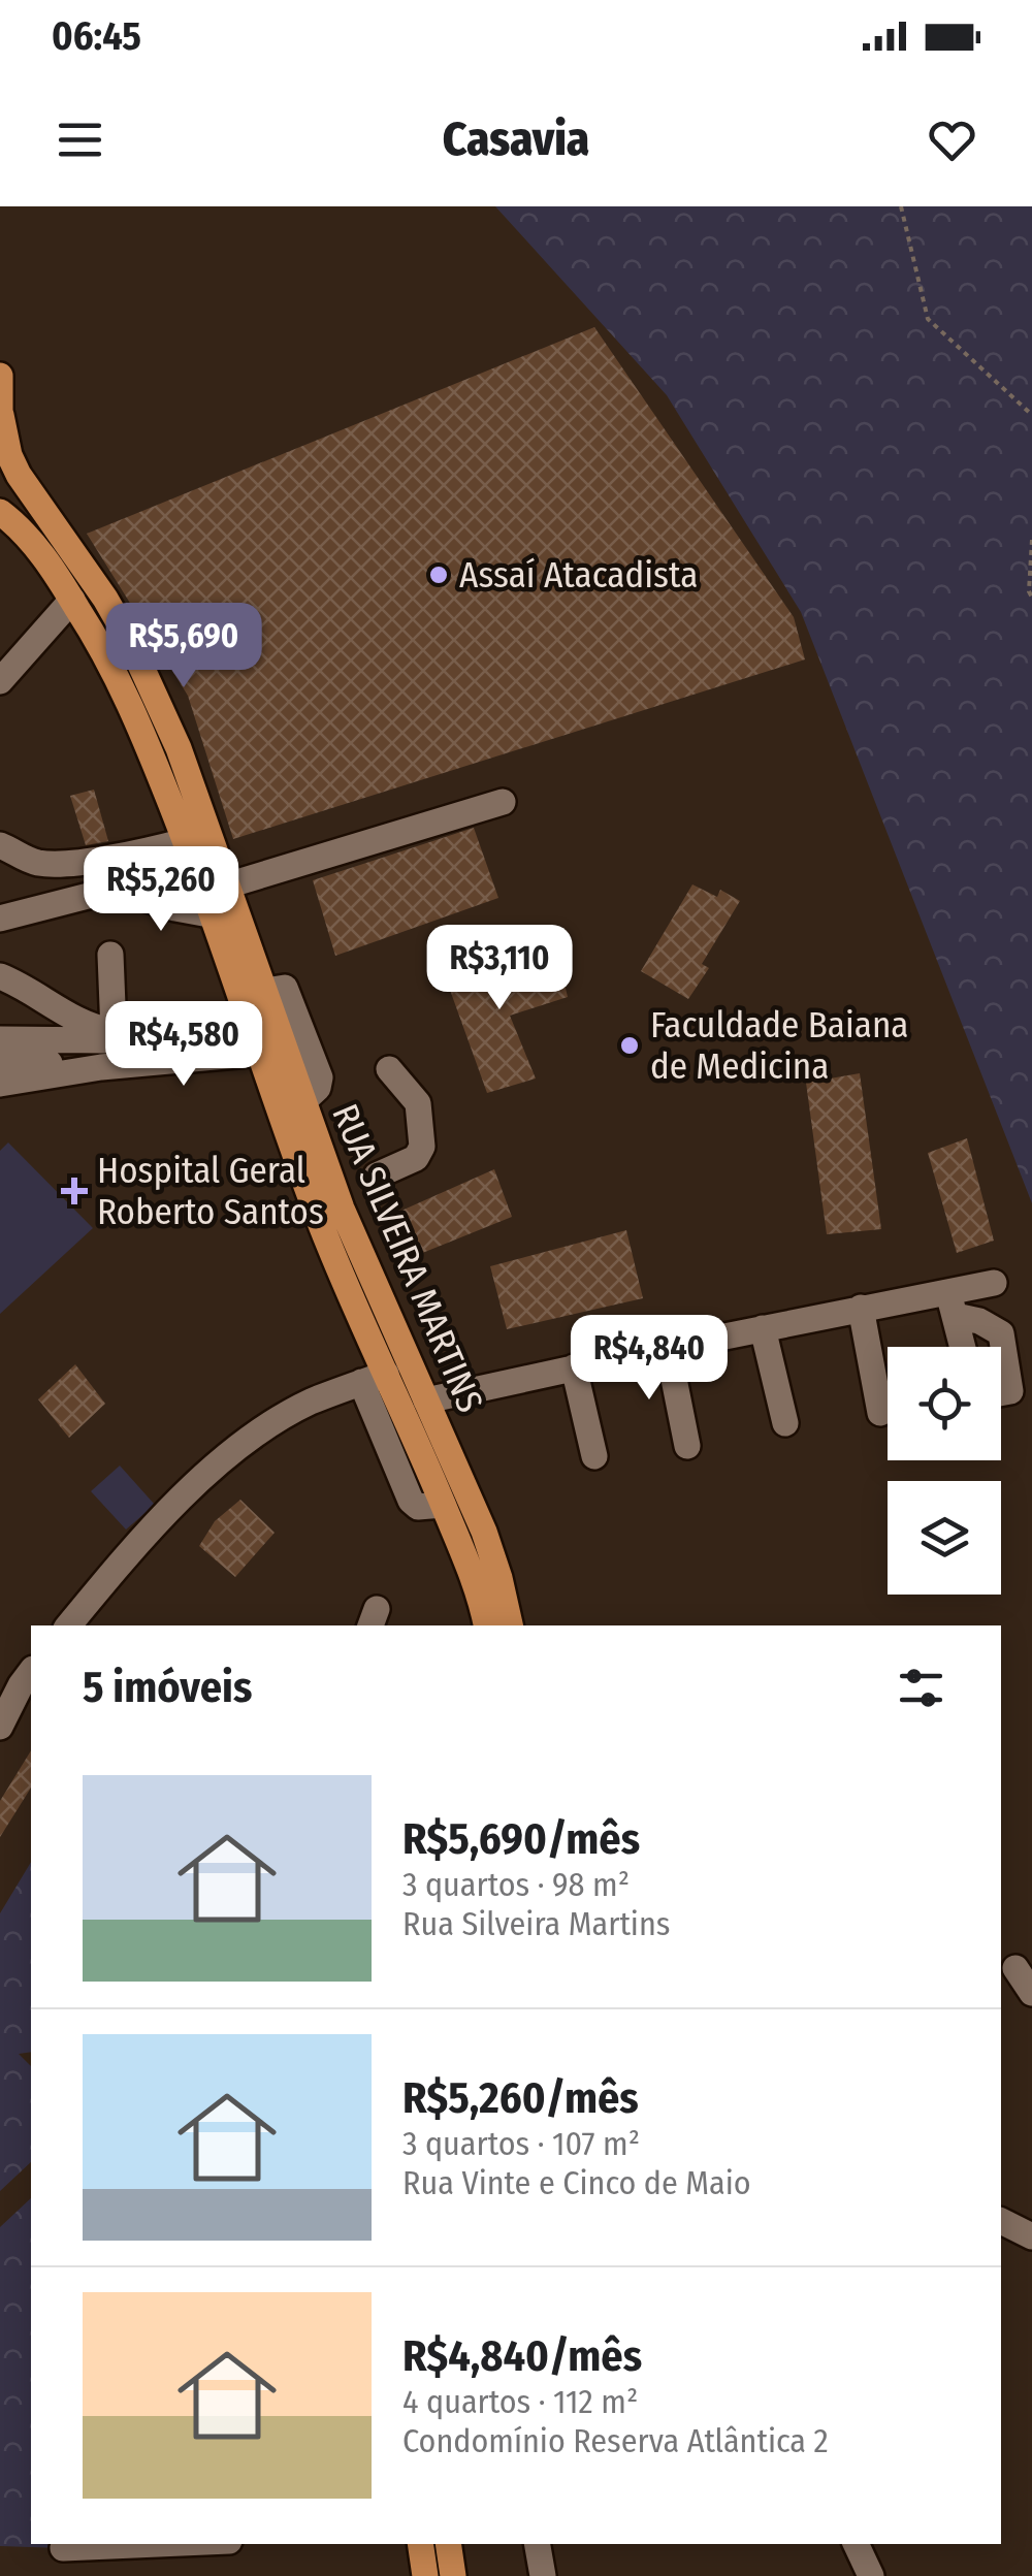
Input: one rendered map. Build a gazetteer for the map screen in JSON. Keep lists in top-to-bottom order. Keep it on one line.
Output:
{"streets":{"main road":["RUA SILVEIRA MARTINS"]},"places":{"other":["Assaí Atacadista","Faculdade Baiana de Medicina"],"health":["Hospital Geral Roberto Santos"]},"page":{"status":"06:45","header":"Casavia","price":["R$5,690","R$5,260","R$3,110","R$4,580","R$4,840"],"heading":"5 imóveis","list":[{"name":"R$5,690/mês","note":"3 quartos · 98 m² · Rua Silveira Martins"},{"name":"R$5,260/mês","note":"3 quartos · 107 m² · Rua Vinte e Cinco de Maio"},{"name":"R$4,840/mês","note":"4 quartos · 112 m² · Condomínio Reserva Atlântica 2"}]}}
